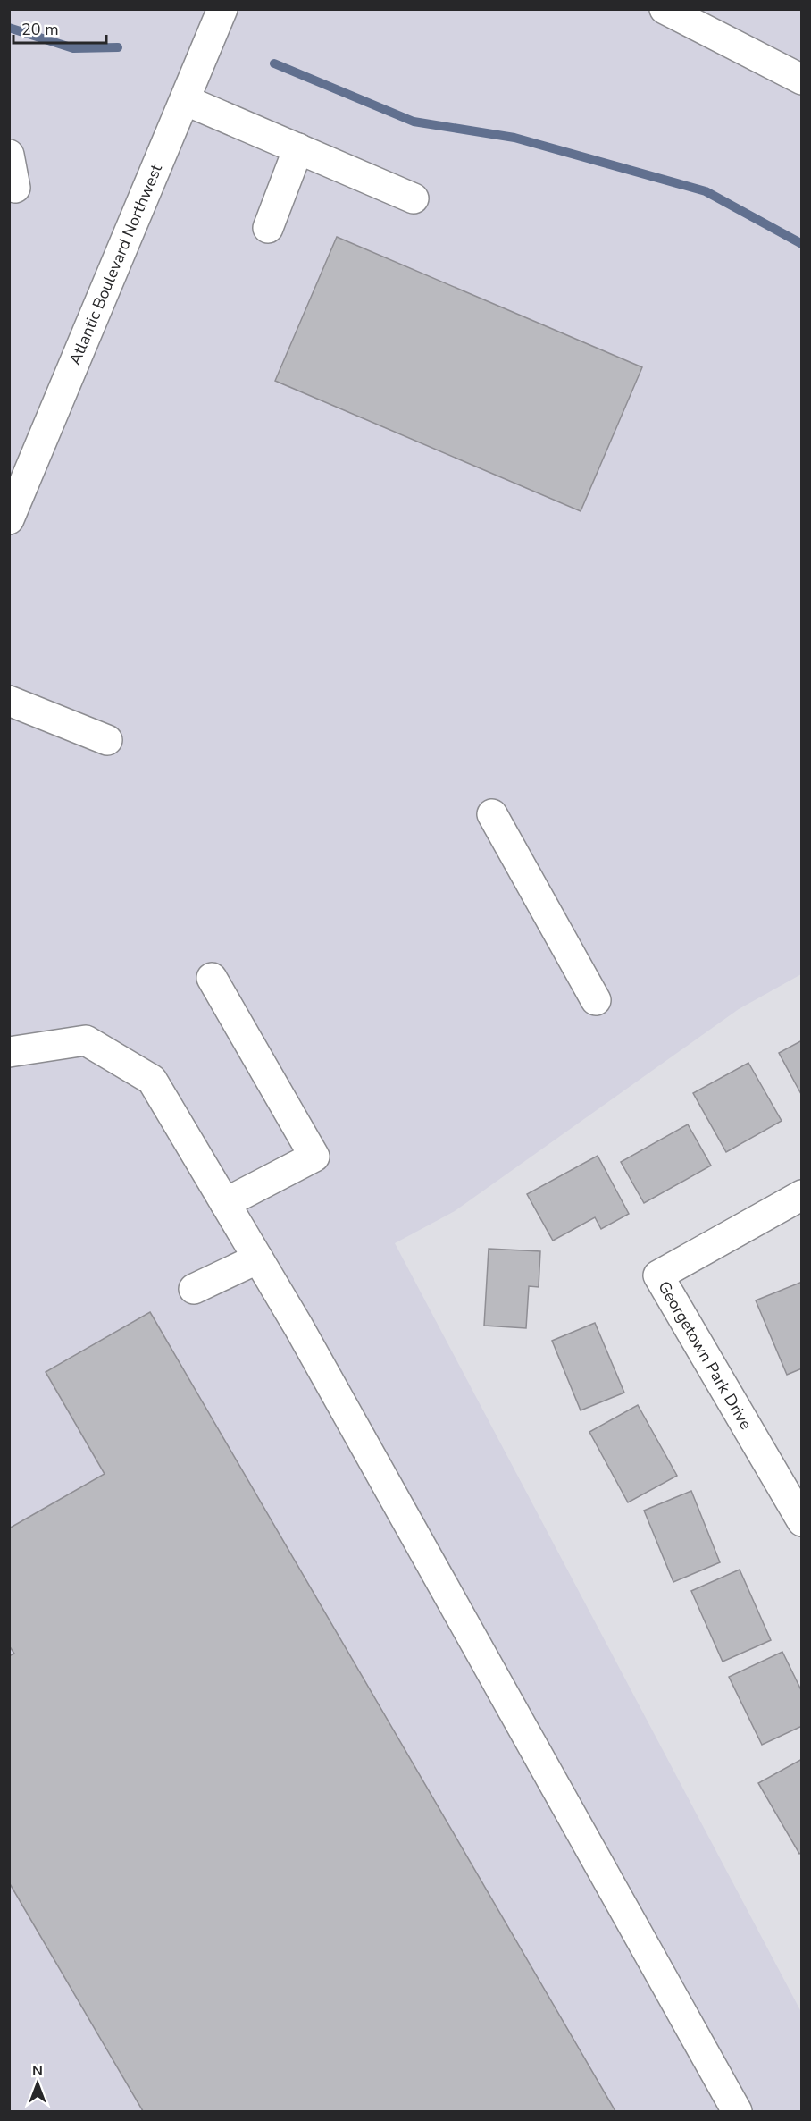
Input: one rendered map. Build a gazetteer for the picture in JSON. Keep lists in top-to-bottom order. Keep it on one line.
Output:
{"streets":{"street":["Atlantic Boulevard Northwest","Georgetown Park Drive"]},"scale_bar":"20 m","north":"top"}
